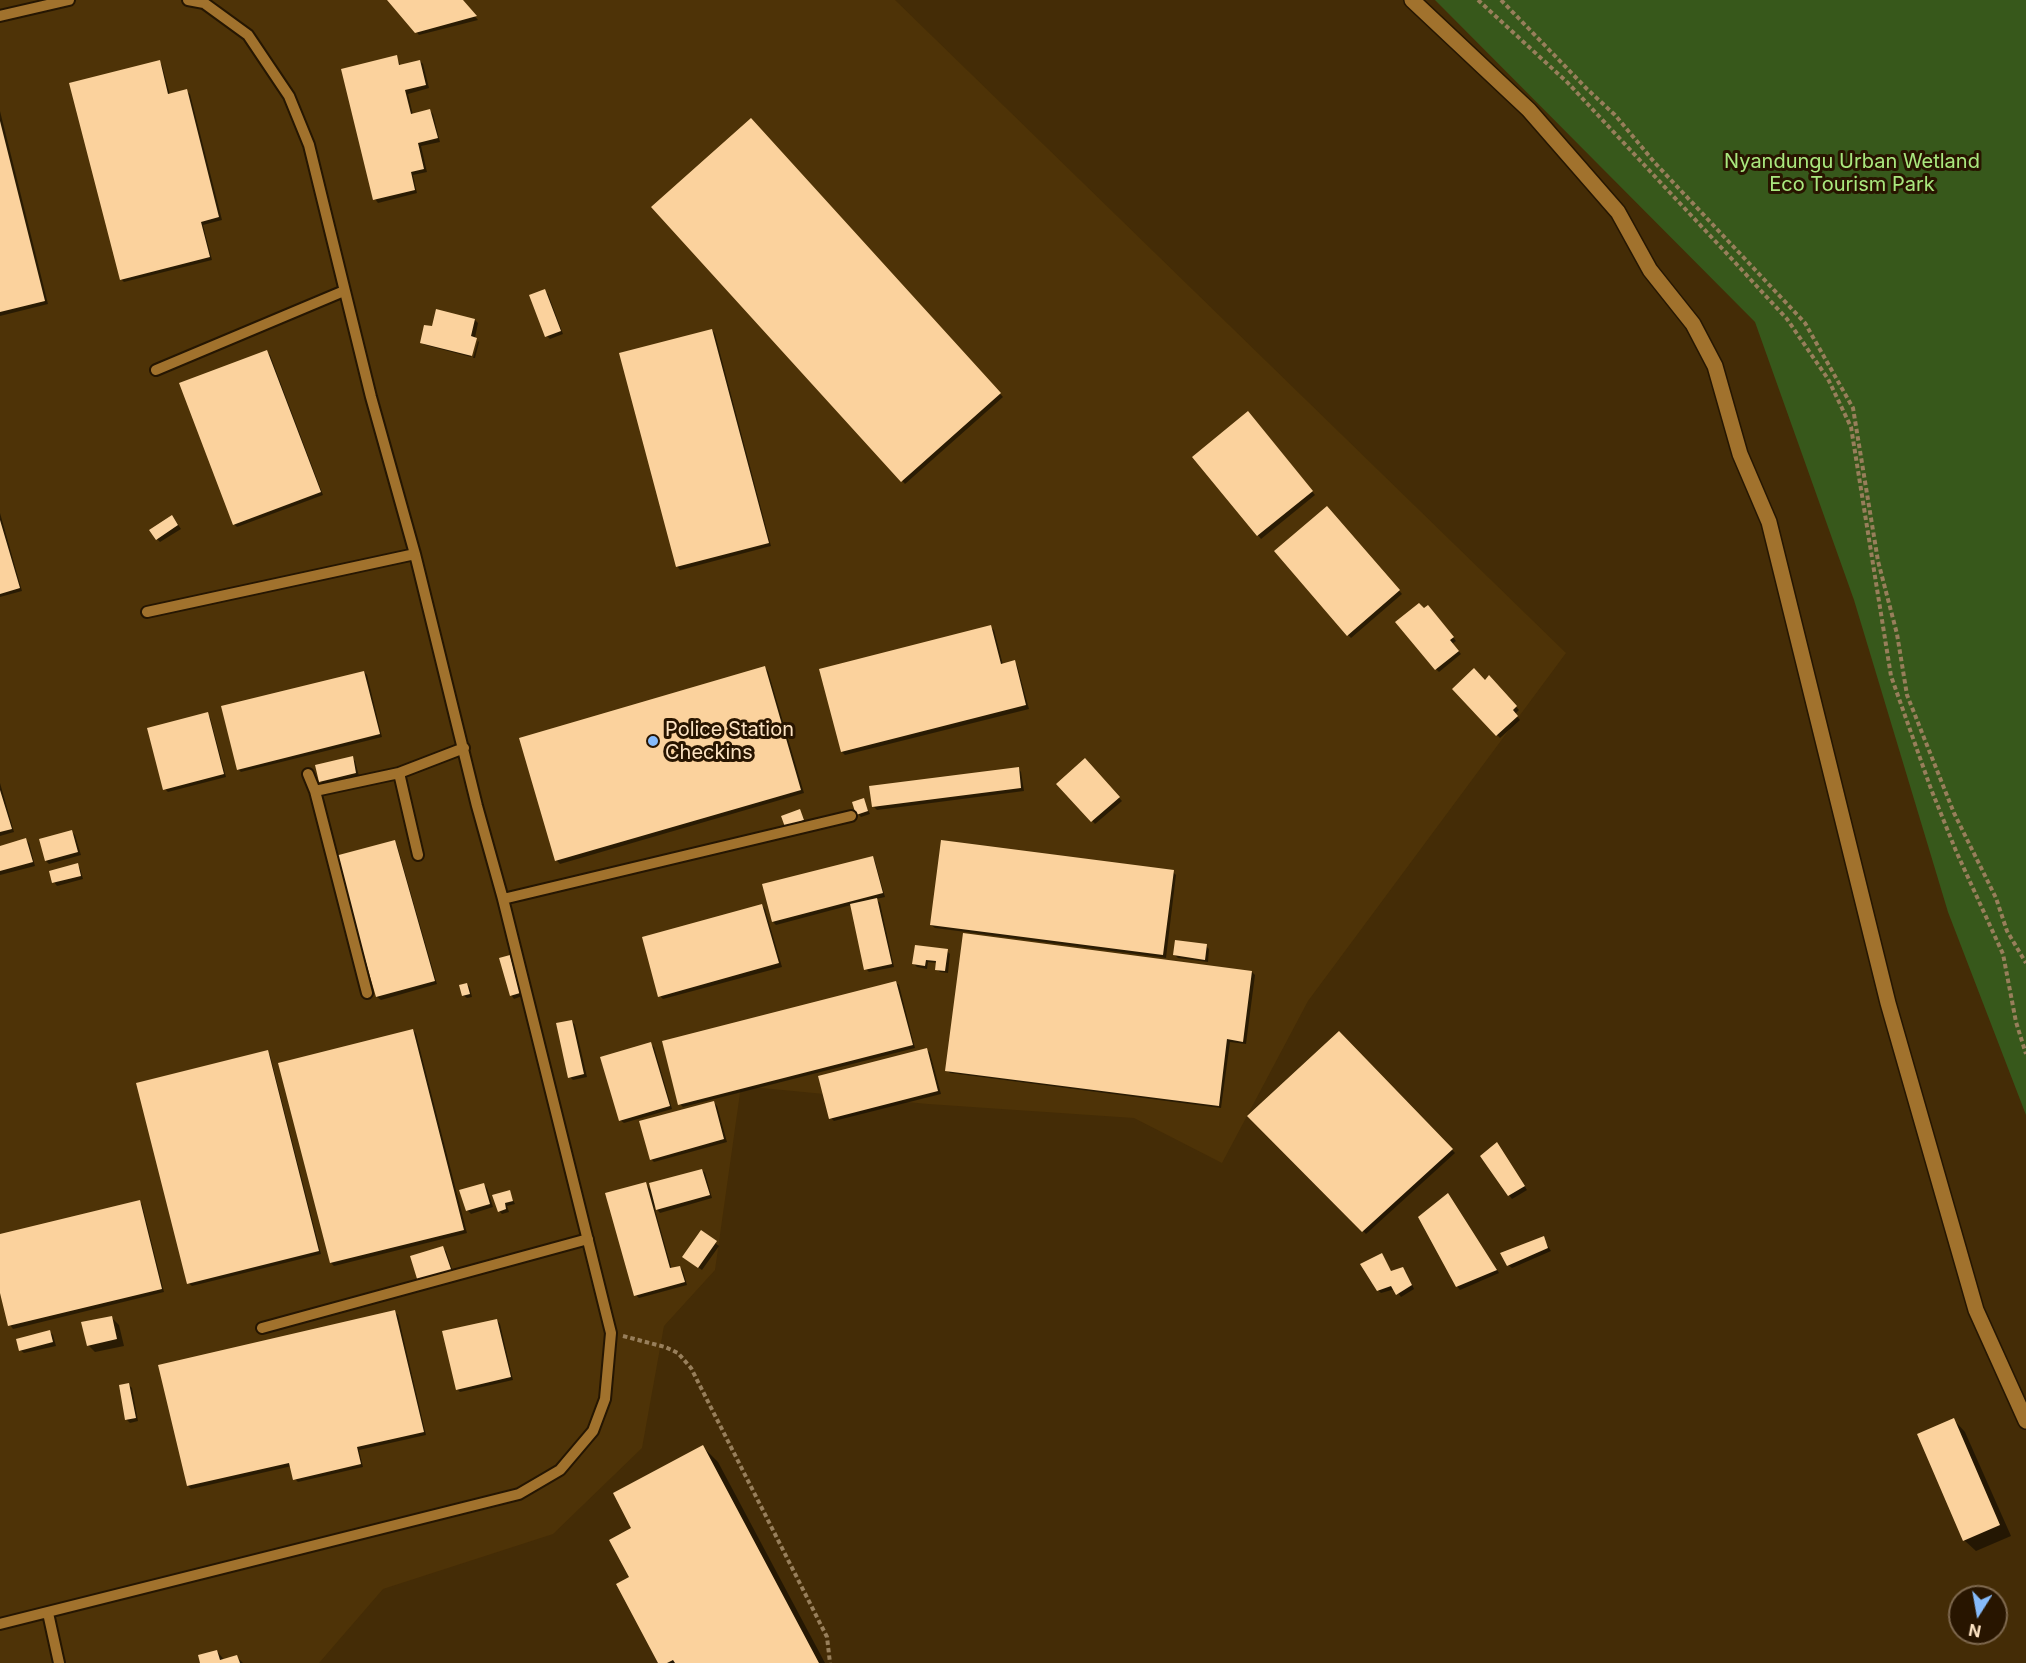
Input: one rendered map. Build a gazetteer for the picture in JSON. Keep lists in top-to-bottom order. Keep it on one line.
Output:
{"parks":["Nyandungu Urban Wetland Eco Tourism Park"],"places":["Police Station Checkins"],"north":"bottom"}
